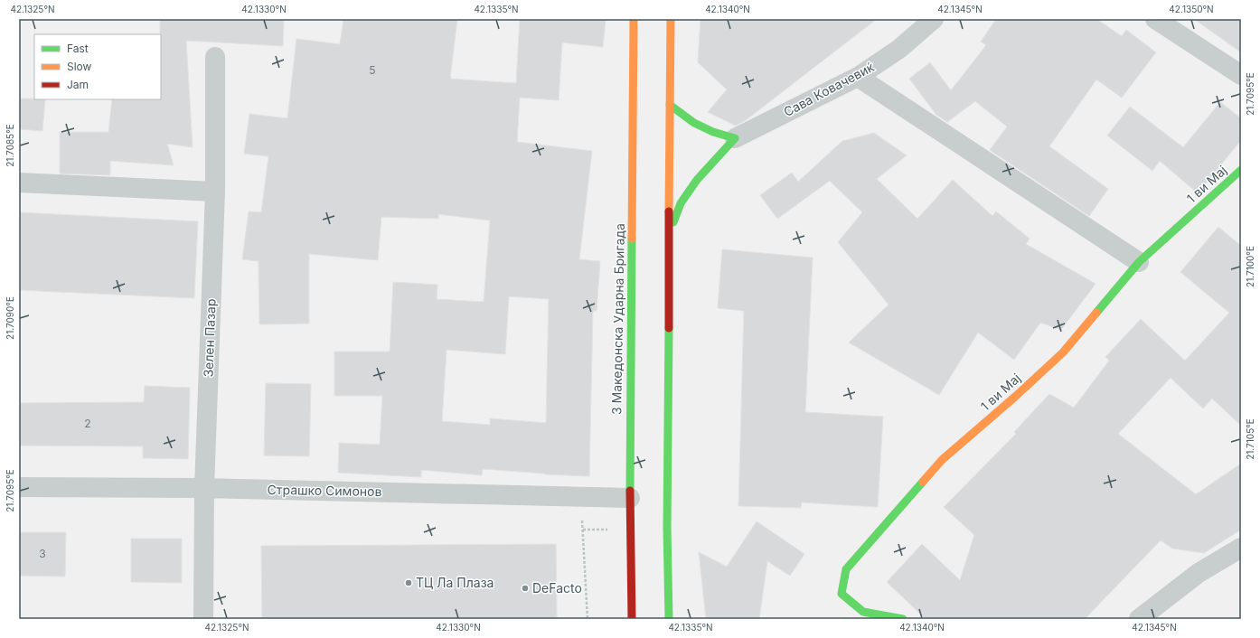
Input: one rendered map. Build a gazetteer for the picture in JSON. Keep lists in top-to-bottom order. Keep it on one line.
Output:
{"streets":{"street":["Сава Ковачевиќ","1 ви Мај","3 Македонска Ударна Бригада","Зелен Пазар","Страшко Симонов"]},"crossings":[["3 Македонска Ударна Бригада","Страшко Симонов"],["Зелен Пазар","Страшко Симонов"]],"places":["ТЦ Ла Плаза","DeFacto"],"house_numbers":["5","2","3"],"legend":["Fast","Slow","Jam"],"coordinates":["42.1325°N","42.1330°N","42.1335°N","42.1340°N","42.1345°N","42.1350°N","21.7095°E","21.7085°E","21.7100°E","21.7090°E","21.7105°E"]}
